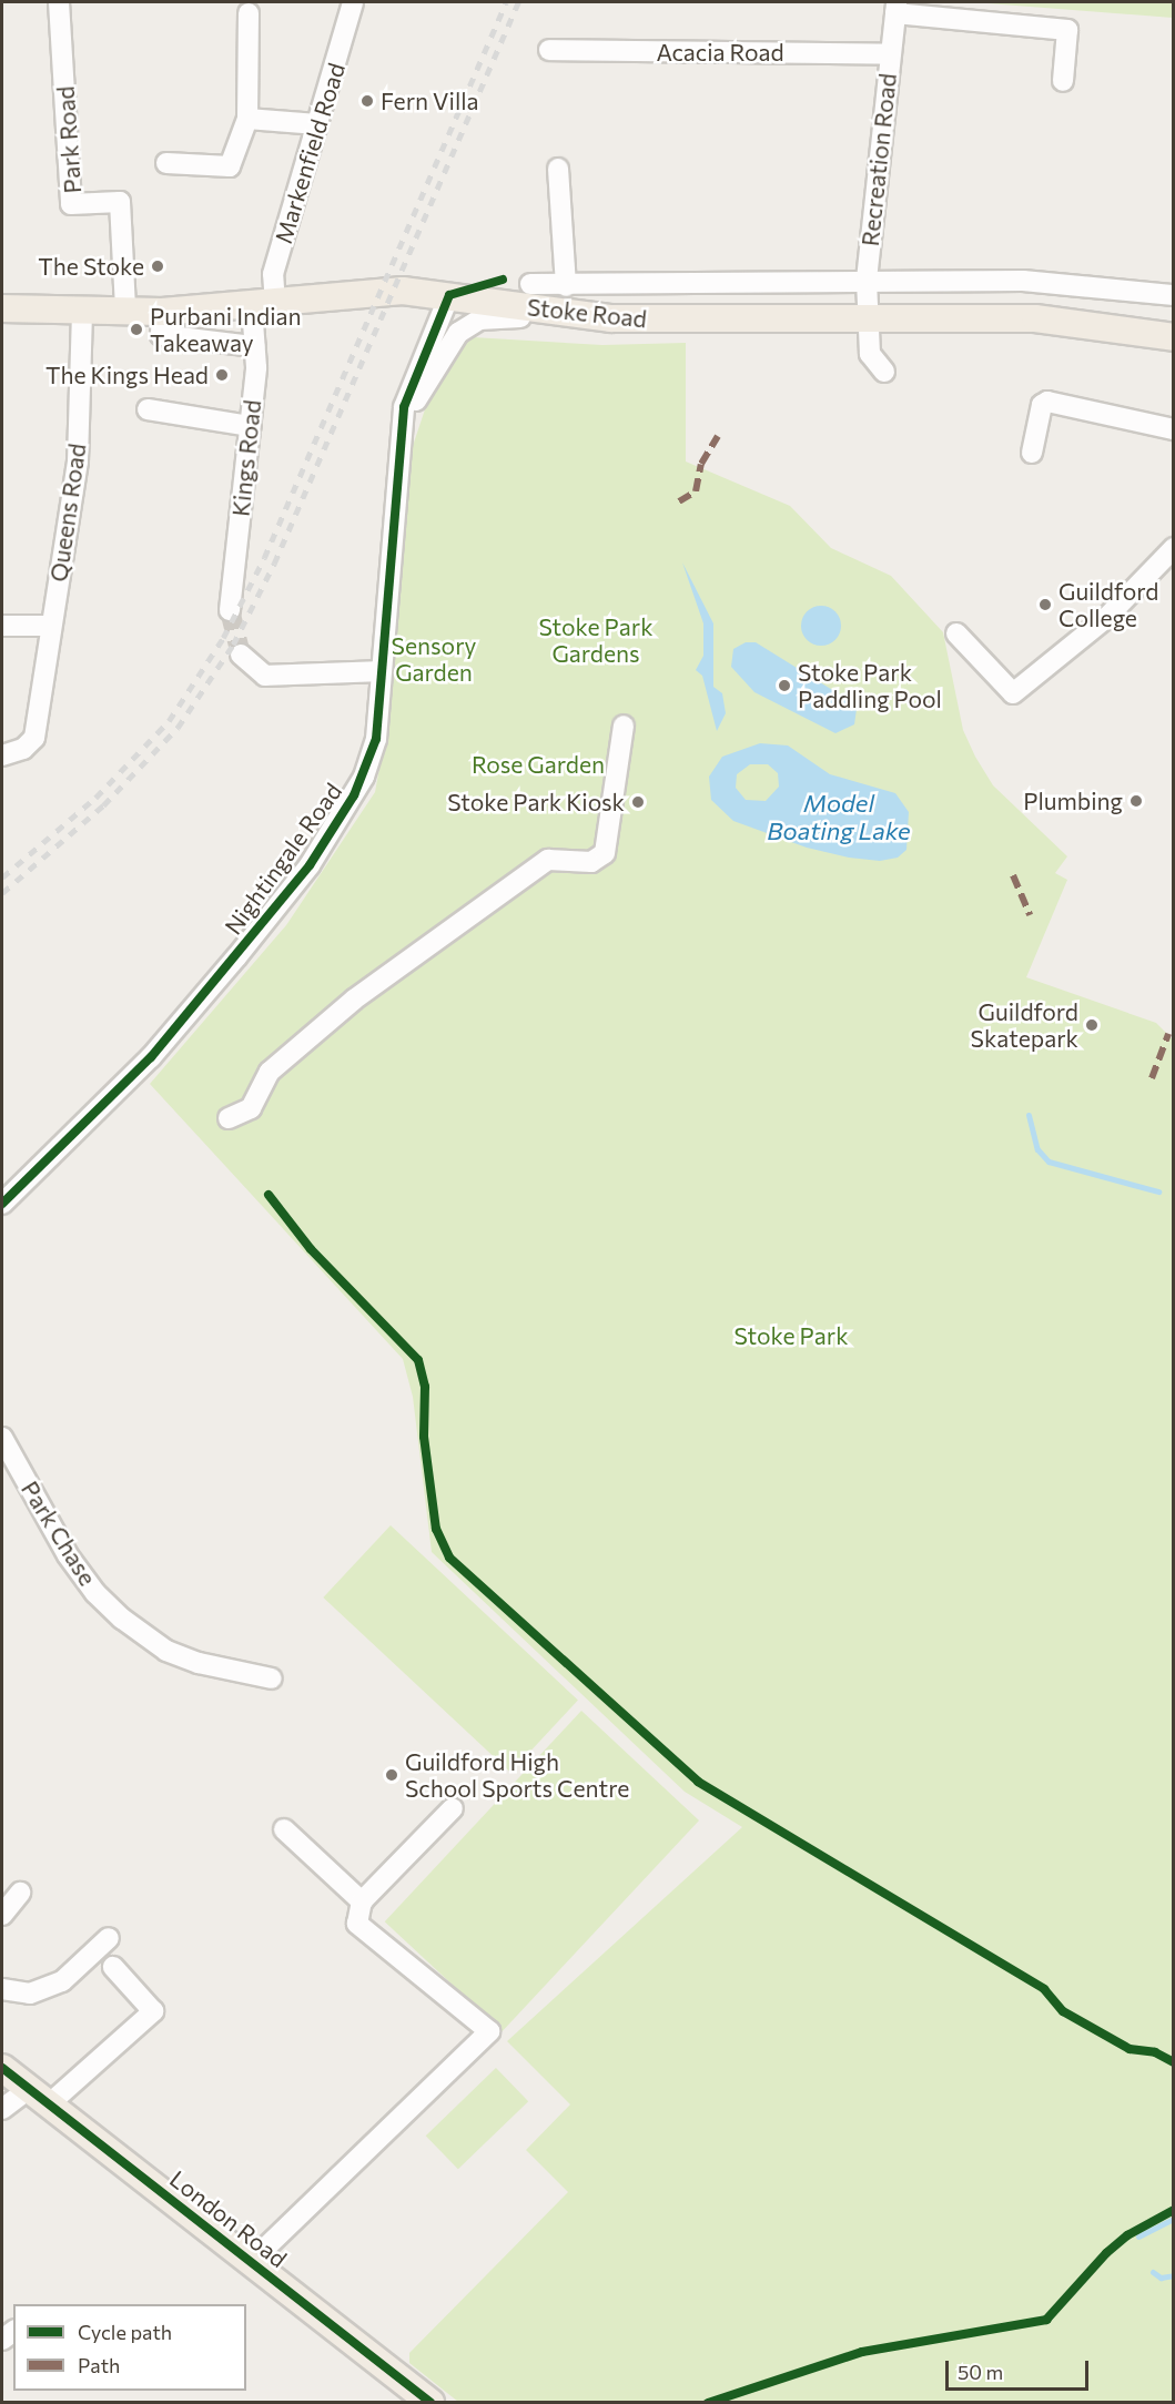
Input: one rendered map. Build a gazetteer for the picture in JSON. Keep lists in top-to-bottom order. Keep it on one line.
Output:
{"streets":{"main road":["Stoke Road","London Road"],"street":["Acacia Road","Park Road","Markenfield Road","Recreation Road","Kings Road","Queens Road","Nightingale Road","Park Chase"]},"crossings":[["Acacia Road","Recreation Road"],["Park Road","Stoke Road"],["Markenfield Road","Stoke Road"],["Markenfield Road","Kings Road"],["Recreation Road","Stoke Road"],["Stoke Road","Kings Road"],["Stoke Road","Queens Road"],["Stoke Road","Nightingale Road"]],"water":["Model Boating Lake"],"parks":["Stoke Park Gardens","Sensory Garden","Rose Garden","Stoke Park"],"places":["Fern Villa","The Stoke","Purbani Indian Takeaway","The Kings Head","Guildford College","Stoke Park Paddling Pool","Plumbing","Stoke Park Kiosk","Guildford Skatepark","Guildford High School Sports Centre"],"legend":["Cycle path","Path"],"scale_bar":"50 m"}
